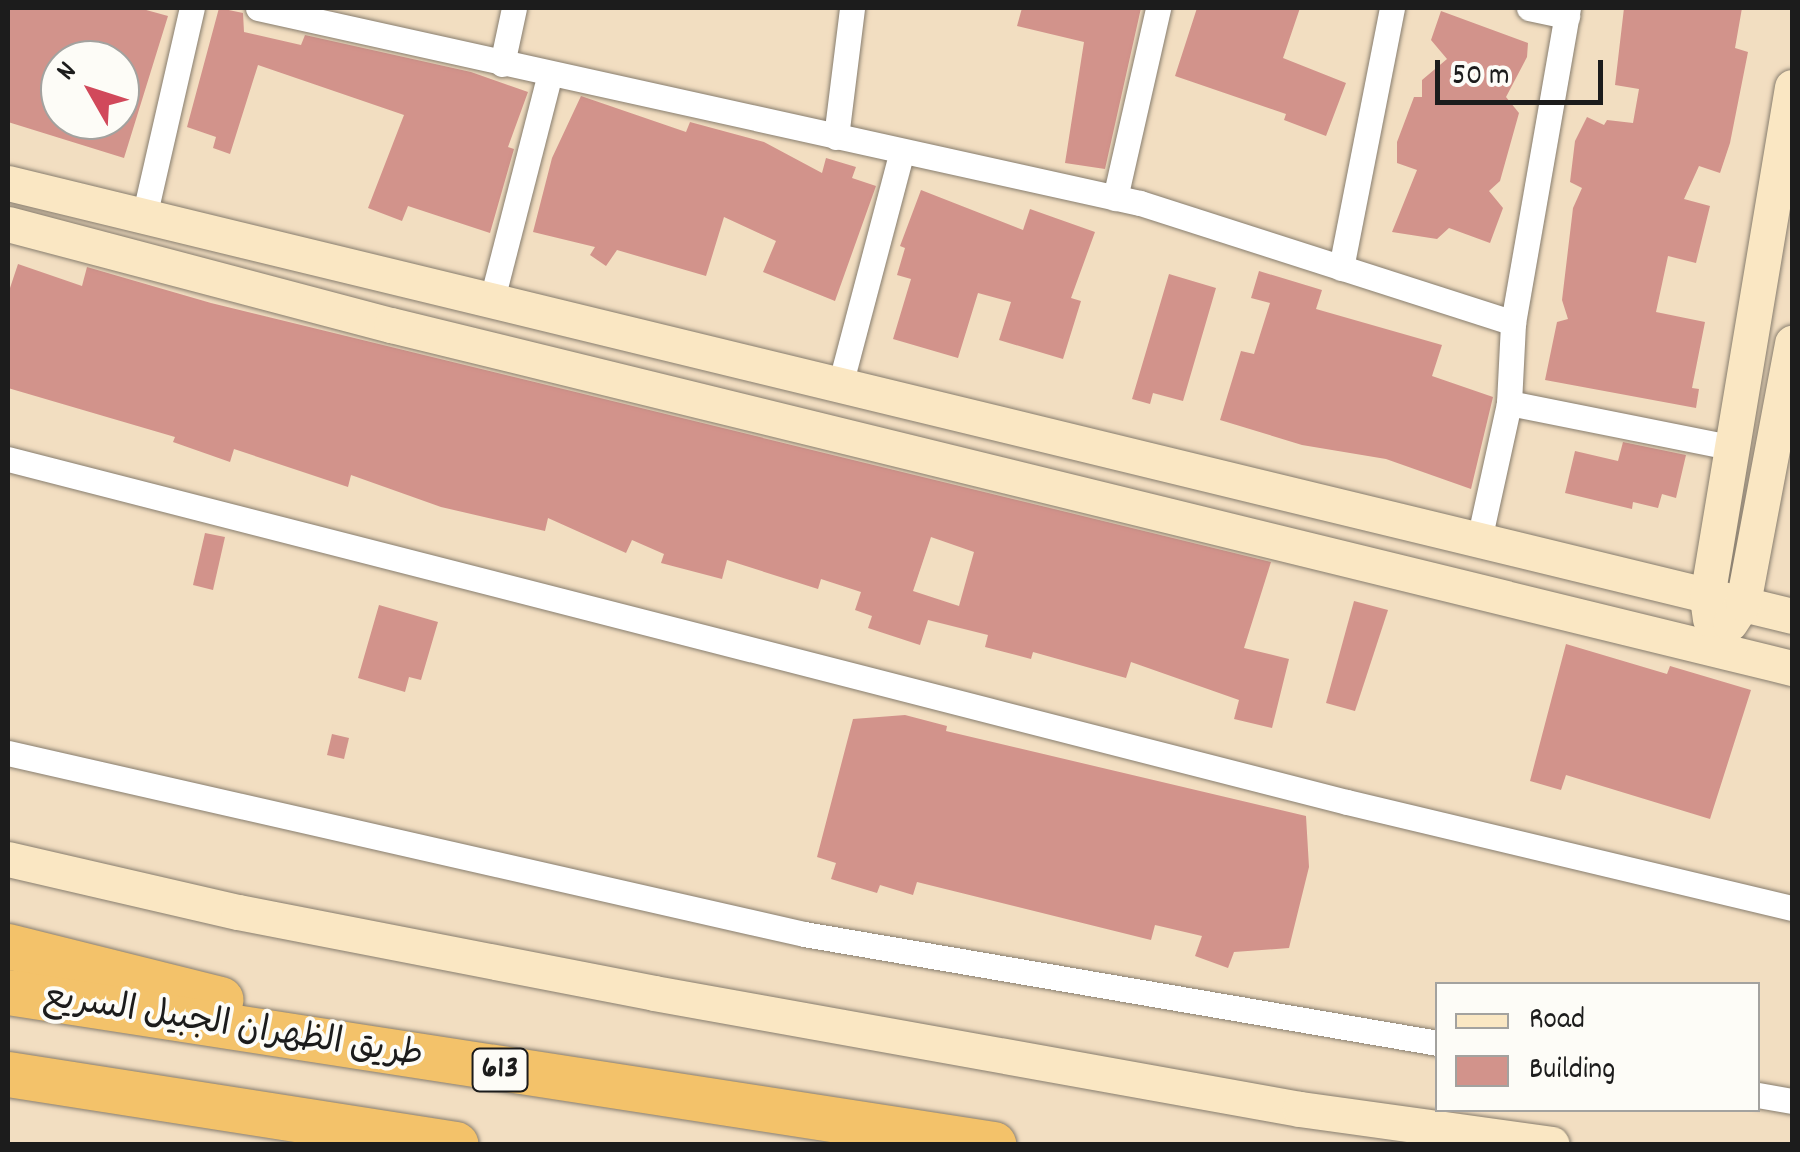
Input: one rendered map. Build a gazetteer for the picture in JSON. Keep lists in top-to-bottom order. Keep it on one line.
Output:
{"streets":{"highway":["طريق الظهران الجبيل السريع","613"]},"legend":["Road","Building"],"scale_bar":"50 m","north":"top left"}
